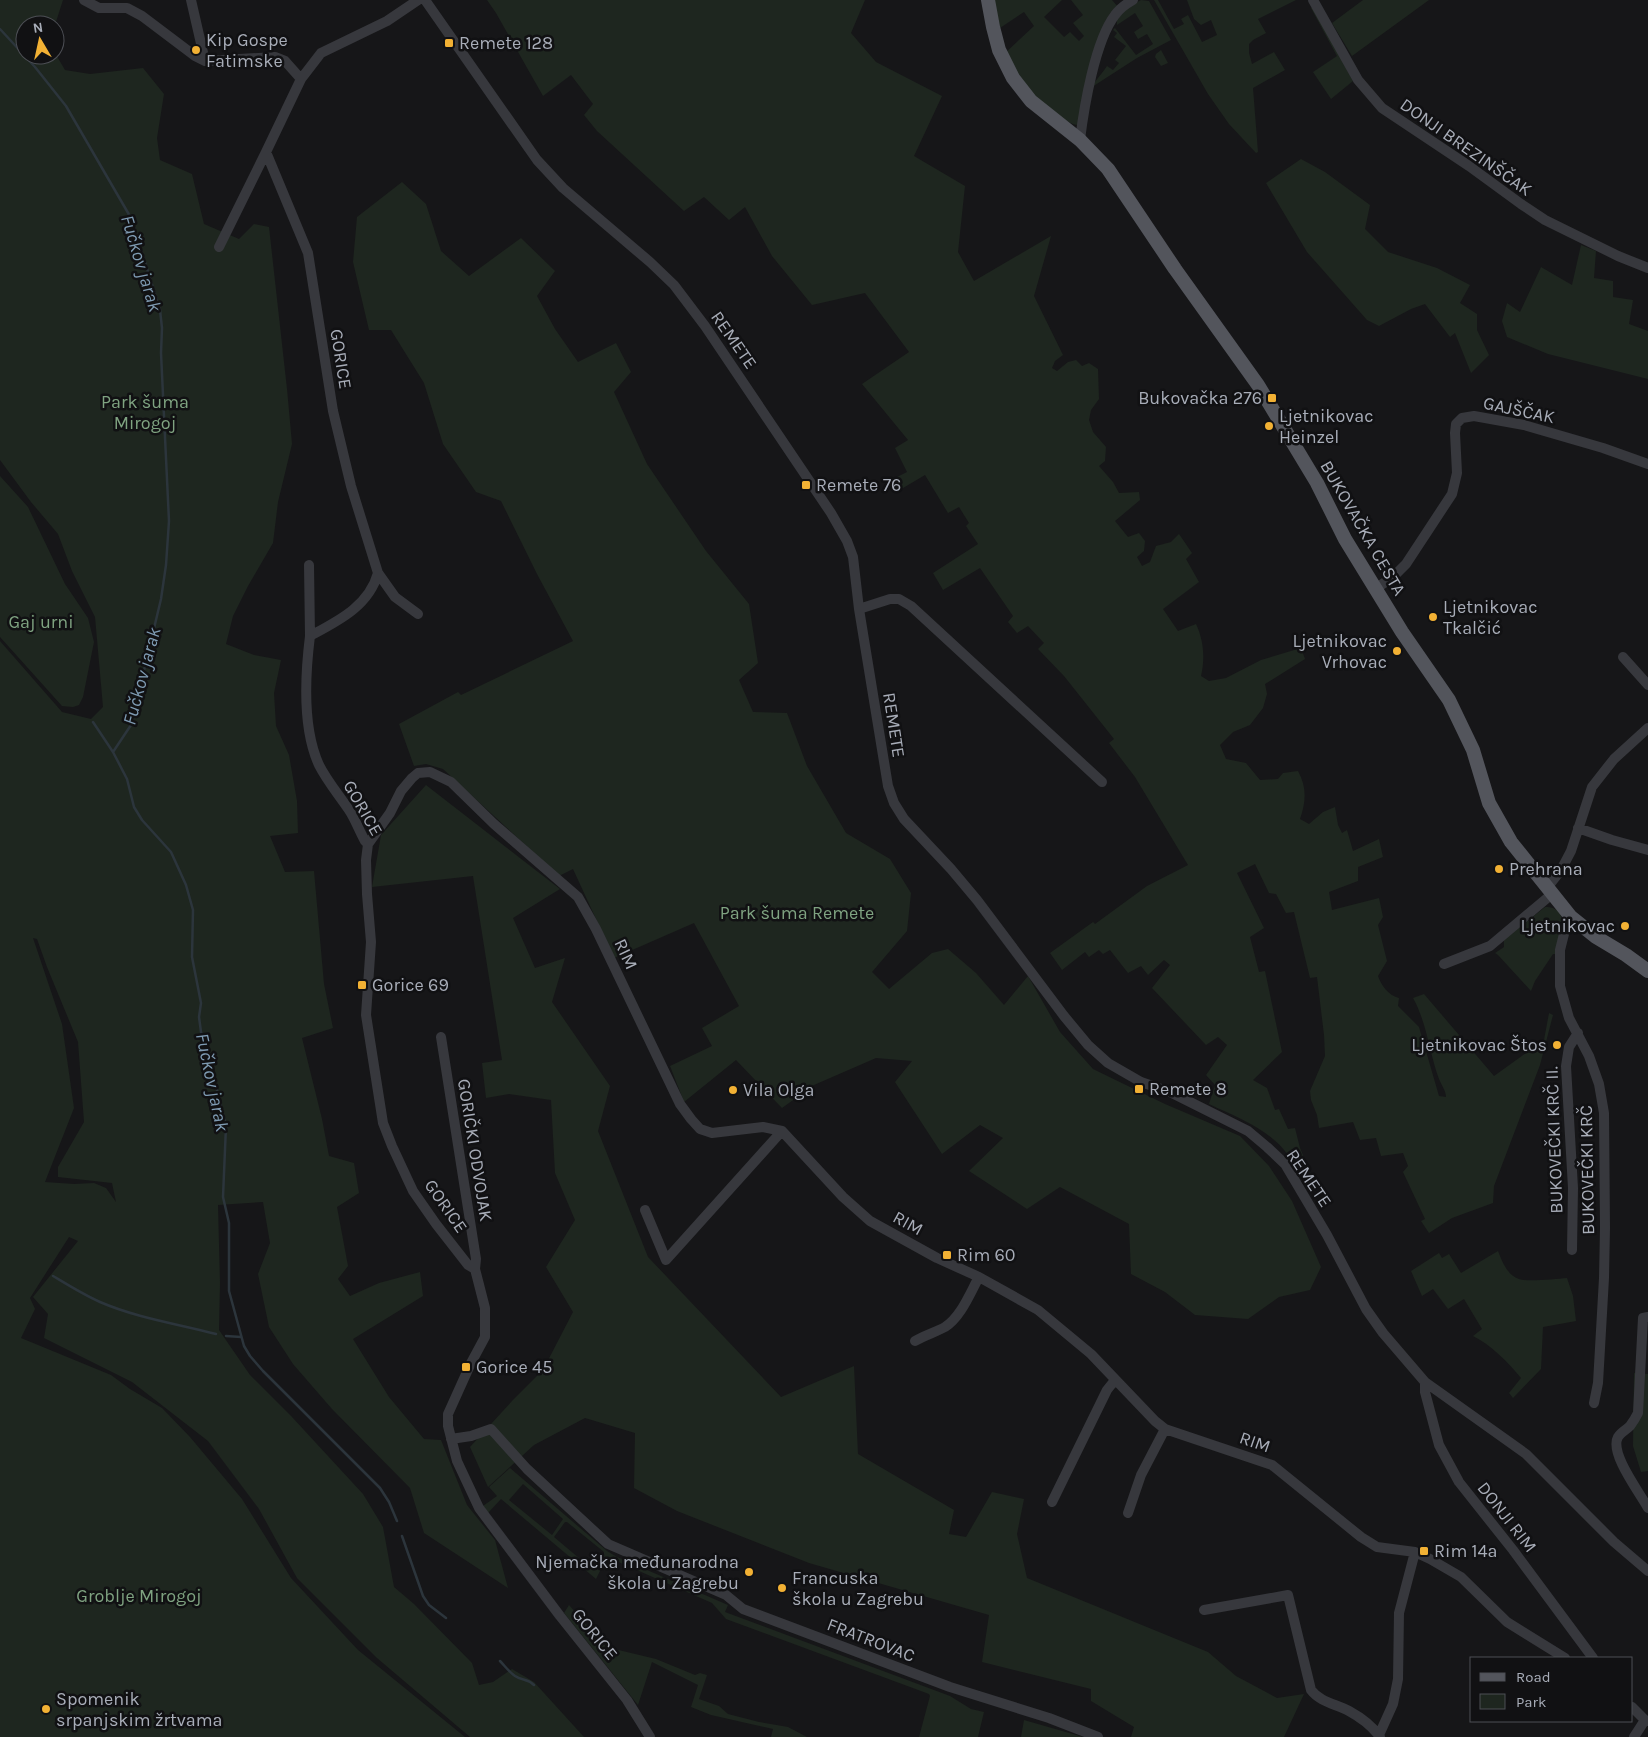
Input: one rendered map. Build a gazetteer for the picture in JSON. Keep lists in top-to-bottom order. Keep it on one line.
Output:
{"streets":{"main road":["BUKOVAČKA CESTA"],"street":["DONJI BREZINŠČAK","REMETE","GORICE","GAJŠČAK","RIM","BUKOVEČKI KRČ II.","GORIČKI ODVOJAK","BUKOVEČKI KRČ","DONJI RIM","FRATROVAC"]},"crossings":[["REMETE","DONJI RIM"],["GORICE","RIM"],["GORICE","GORIČKI ODVOJAK"],["GORICE","FRATROVAC"],["GAJŠČAK","BUKOVAČKA CESTA"],["BUKOVAČKA CESTA","BUKOVEČKI KRČ"],["BUKOVEČKI KRČ II.","BUKOVEČKI KRČ"]],"water":["Fučkov jarak"],"parks":["Park šuma Mirogoj","Gaj urni","Park šuma Remete","Groblje Mirogoj"],"places":{"transit":["Remete 128","Bukovačka 276","Remete 76","Gorice 69","Remete 8","Rim 60","Gorice 45","Rim 14a"],"other":["Kip Gospe Fatimske","Ljetnikovac Heinzel","Ljetnikovac Tkalčić","Ljetnikovac Vrhovac","Prehrana","Ljetnikovac","Ljetnikovac Štos","Vila Olga","Njemačka međunarodna škola u Zagrebu","Francuska škola u Zagrebu","Spomenik srpanjskim žrtvama"]},"legend":["Road","Park"],"north":"top"}
